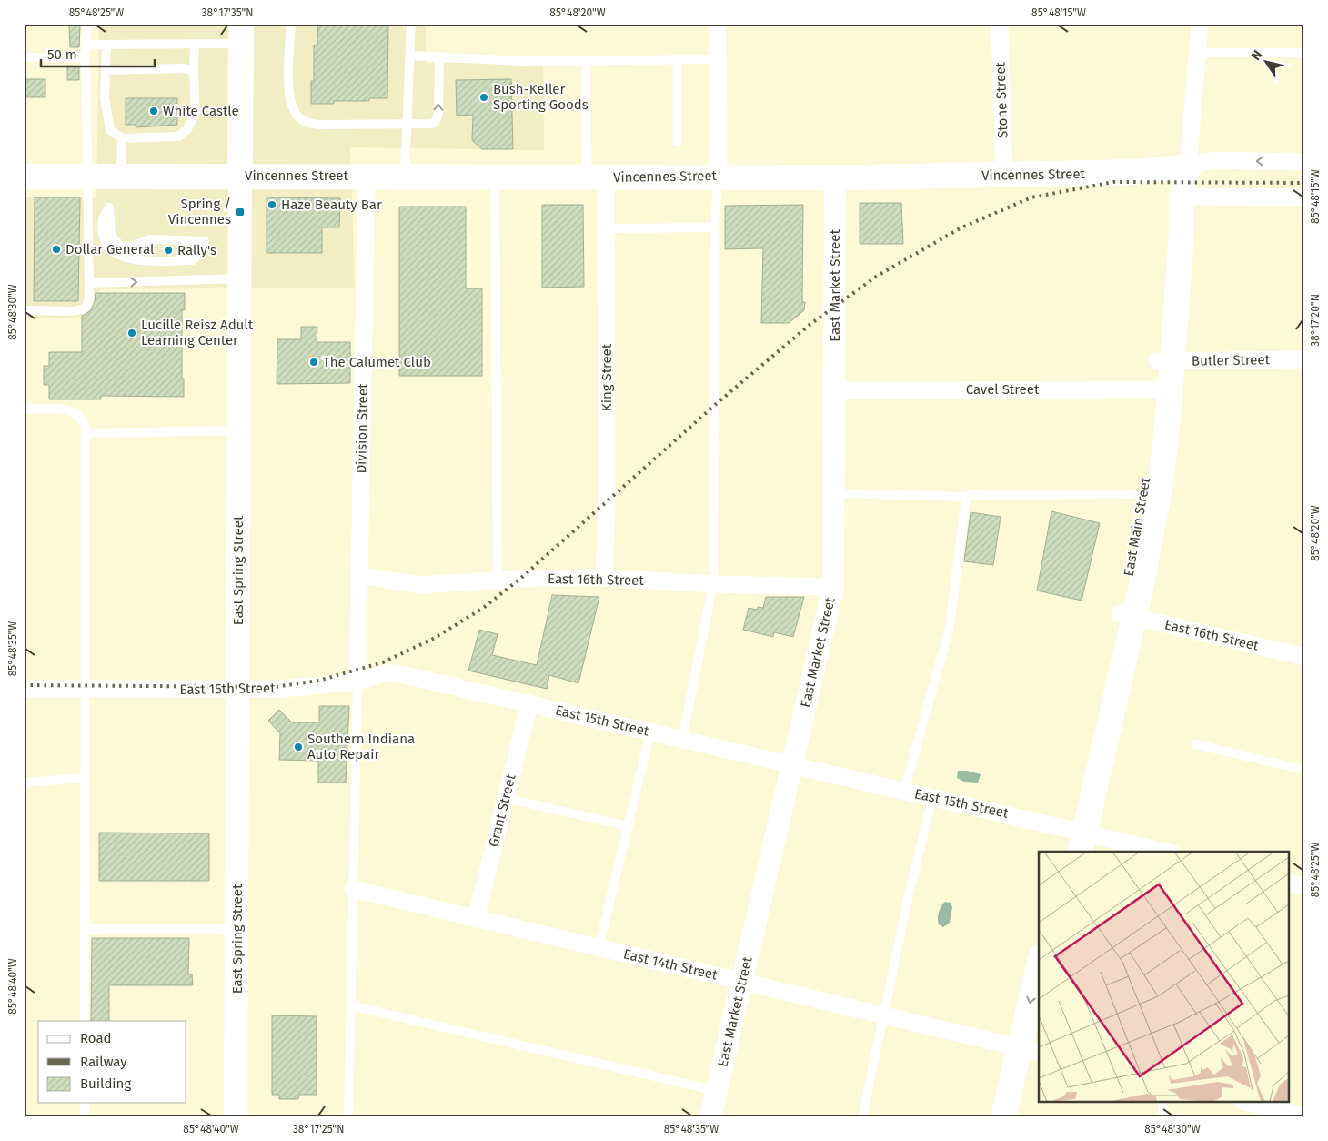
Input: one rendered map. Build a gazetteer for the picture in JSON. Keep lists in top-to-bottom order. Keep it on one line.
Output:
{"streets":{"main road":["Vincennes Street","East Main Street","East Spring Street"],"street":["Stone Street","East Market Street","Butler Street","King Street","Cavel Street","Division Street","East 16th Street","East 15th Street","Grant Street","East 14th Street"]},"crossings":[["Stone Street","Vincennes Street"],["Vincennes Street","East Market Street"],["Vincennes Street","King Street"],["Vincennes Street","Division Street"],["Vincennes Street","East Main Street"],["Vincennes Street","East Spring Street"],["East Market Street","Cavel Street"],["East Market Street","East 16th Street"],["East Market Street","East 15th Street"],["East Market Street","East 14th Street"],["Butler Street","East Main Street"],["King Street","East 16th Street"],["Cavel Street","East Main Street"],["Division Street","East 16th Street"],["Division Street","East 15th Street"],["East Main Street","East 16th Street"],["East Main Street","East 15th Street"],["East Spring Street","East 15th Street"],["East 15th Street","Grant Street"],["Grant Street","East 14th Street"]],"places":{"other":["Bush-Keller Sporting Goods","White Castle","Haze Beauty Bar","Dollar General","Rally's","Lucille Reisz Adult Learning Center","The Calumet Club","Southern Indiana Auto Repair"],"transit":["Spring / Vincennes"]},"legend":["Road","Railway","Building"],"scale_bar":"50 m","north":"top left","coordinates":["85°48'25\"W","38°17'35\"N","85°48'20\"W","85°48'15\"W","85°48'30\"W","38°17'20\"N","85°48'35\"W","85°48'40\"W","38°17'25\"N"]}
